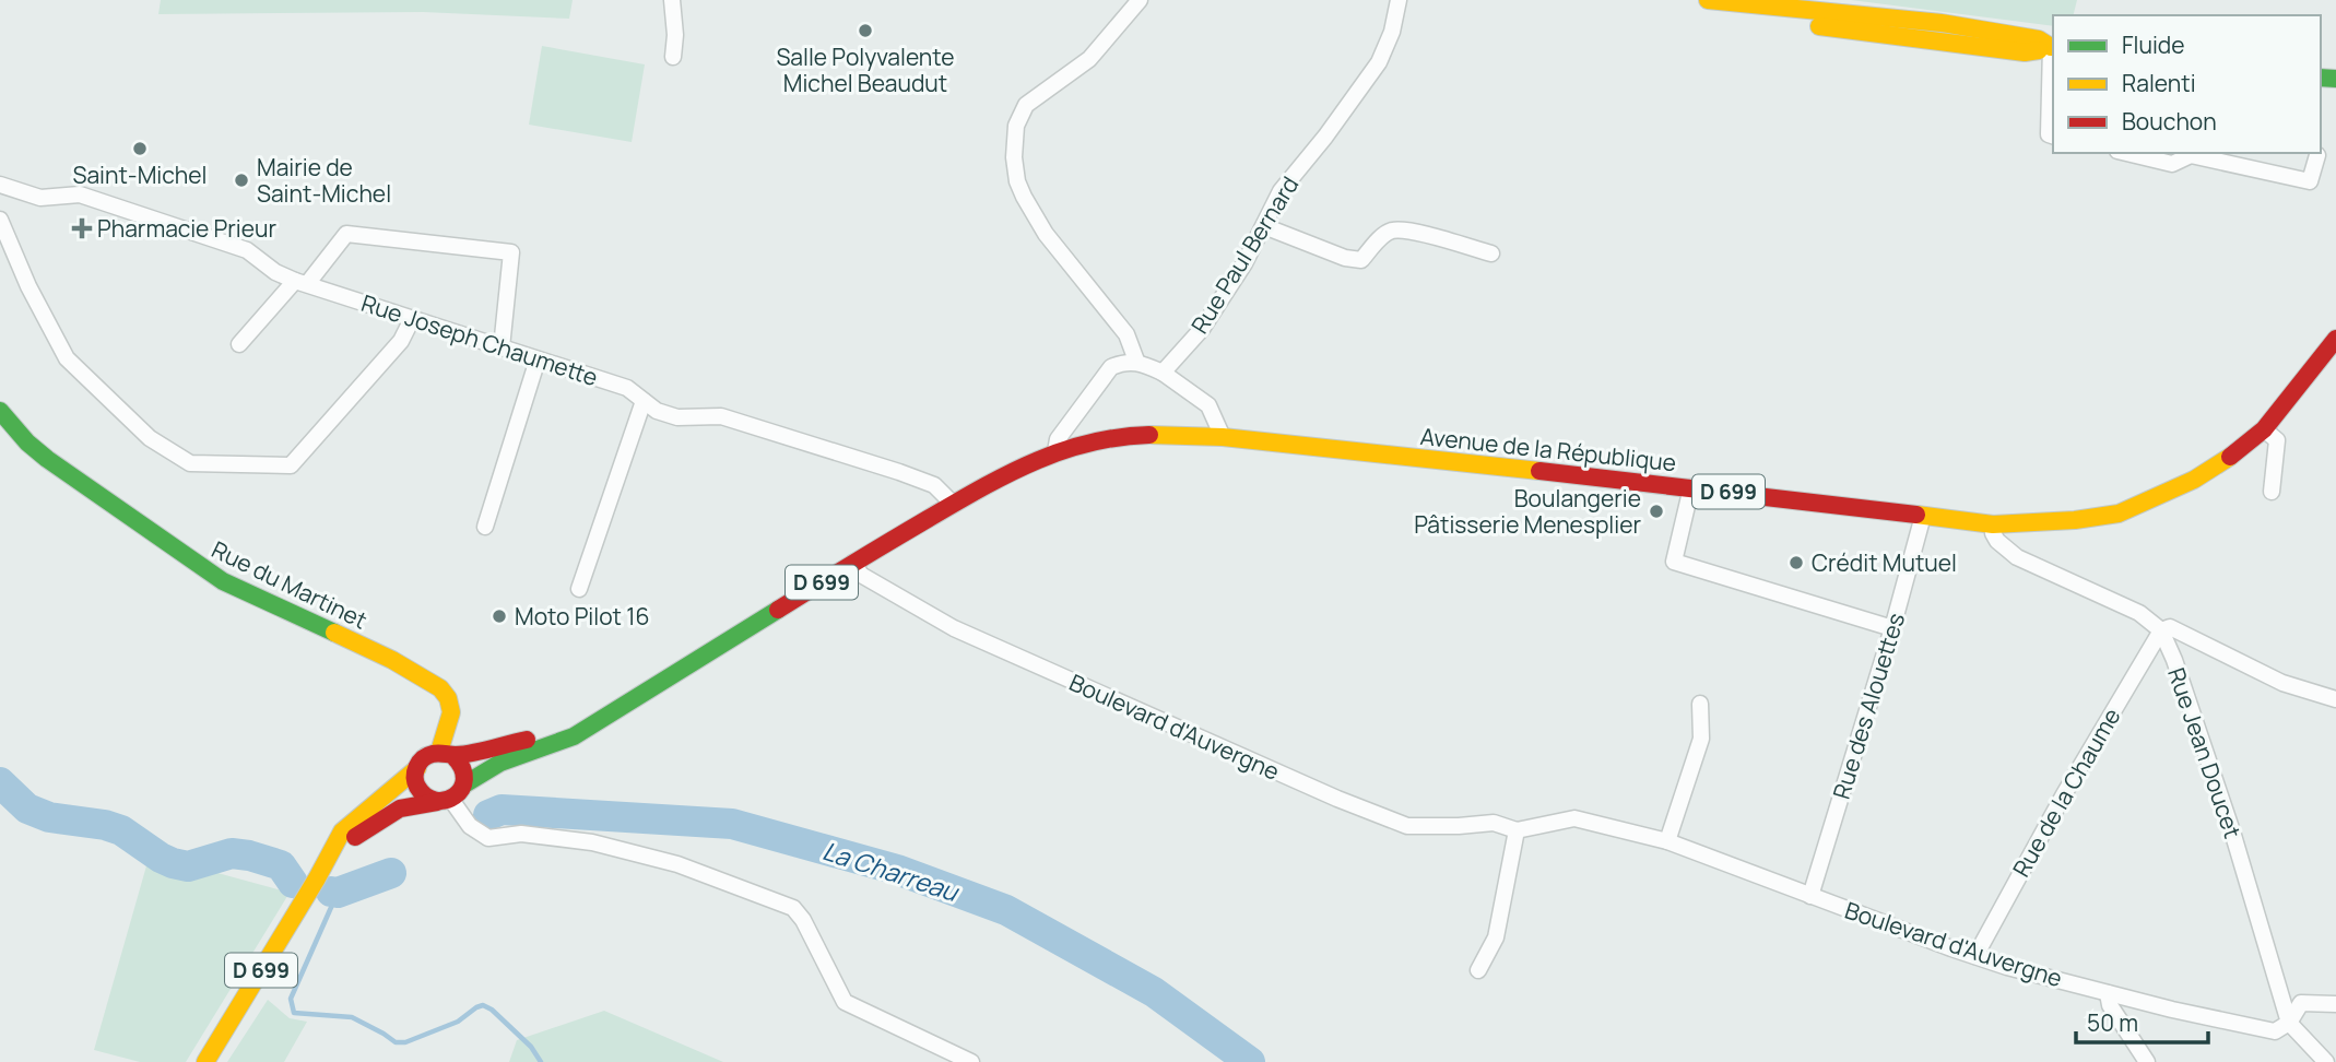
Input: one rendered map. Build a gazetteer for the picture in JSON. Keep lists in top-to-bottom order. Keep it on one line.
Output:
{"streets":{"main road":["Avenue de la République","D 699","Rue du Martinet"],"street":["Rue Paul Bernard","Rue Joseph Chaumette","Rue des Alouettes","Boulevard d'Auvergne","Rue Jean Doucet","Rue de la Chaume"]},"crossings":[["Rue Joseph Chaumette","D 699"],["Avenue de la République","D 699"],["Avenue de la République","Rue des Alouettes"],["Avenue de la République","Rue Jean Doucet"],["D 699","Rue du Martinet"],["D 699","Boulevard d'Auvergne"],["Rue des Alouettes","Boulevard d'Auvergne"],["Boulevard d'Auvergne","Rue Jean Doucet"],["Boulevard d'Auvergne","Rue de la Chaume"],["Rue Jean Doucet","Rue de la Chaume"]],"water":["La Charreau"],"places":{"other":["Salle Polyvalente Michel Beaudut","Saint-Michel","Mairie de Saint-Michel","Boulangerie Pâtisserie Menesplier","Crédit Mutuel","Moto Pilot 16"],"health":["Pharmacie Prieur"]},"legend":["Fluide","Ralenti","Bouchon"],"scale_bar":"50 m"}
